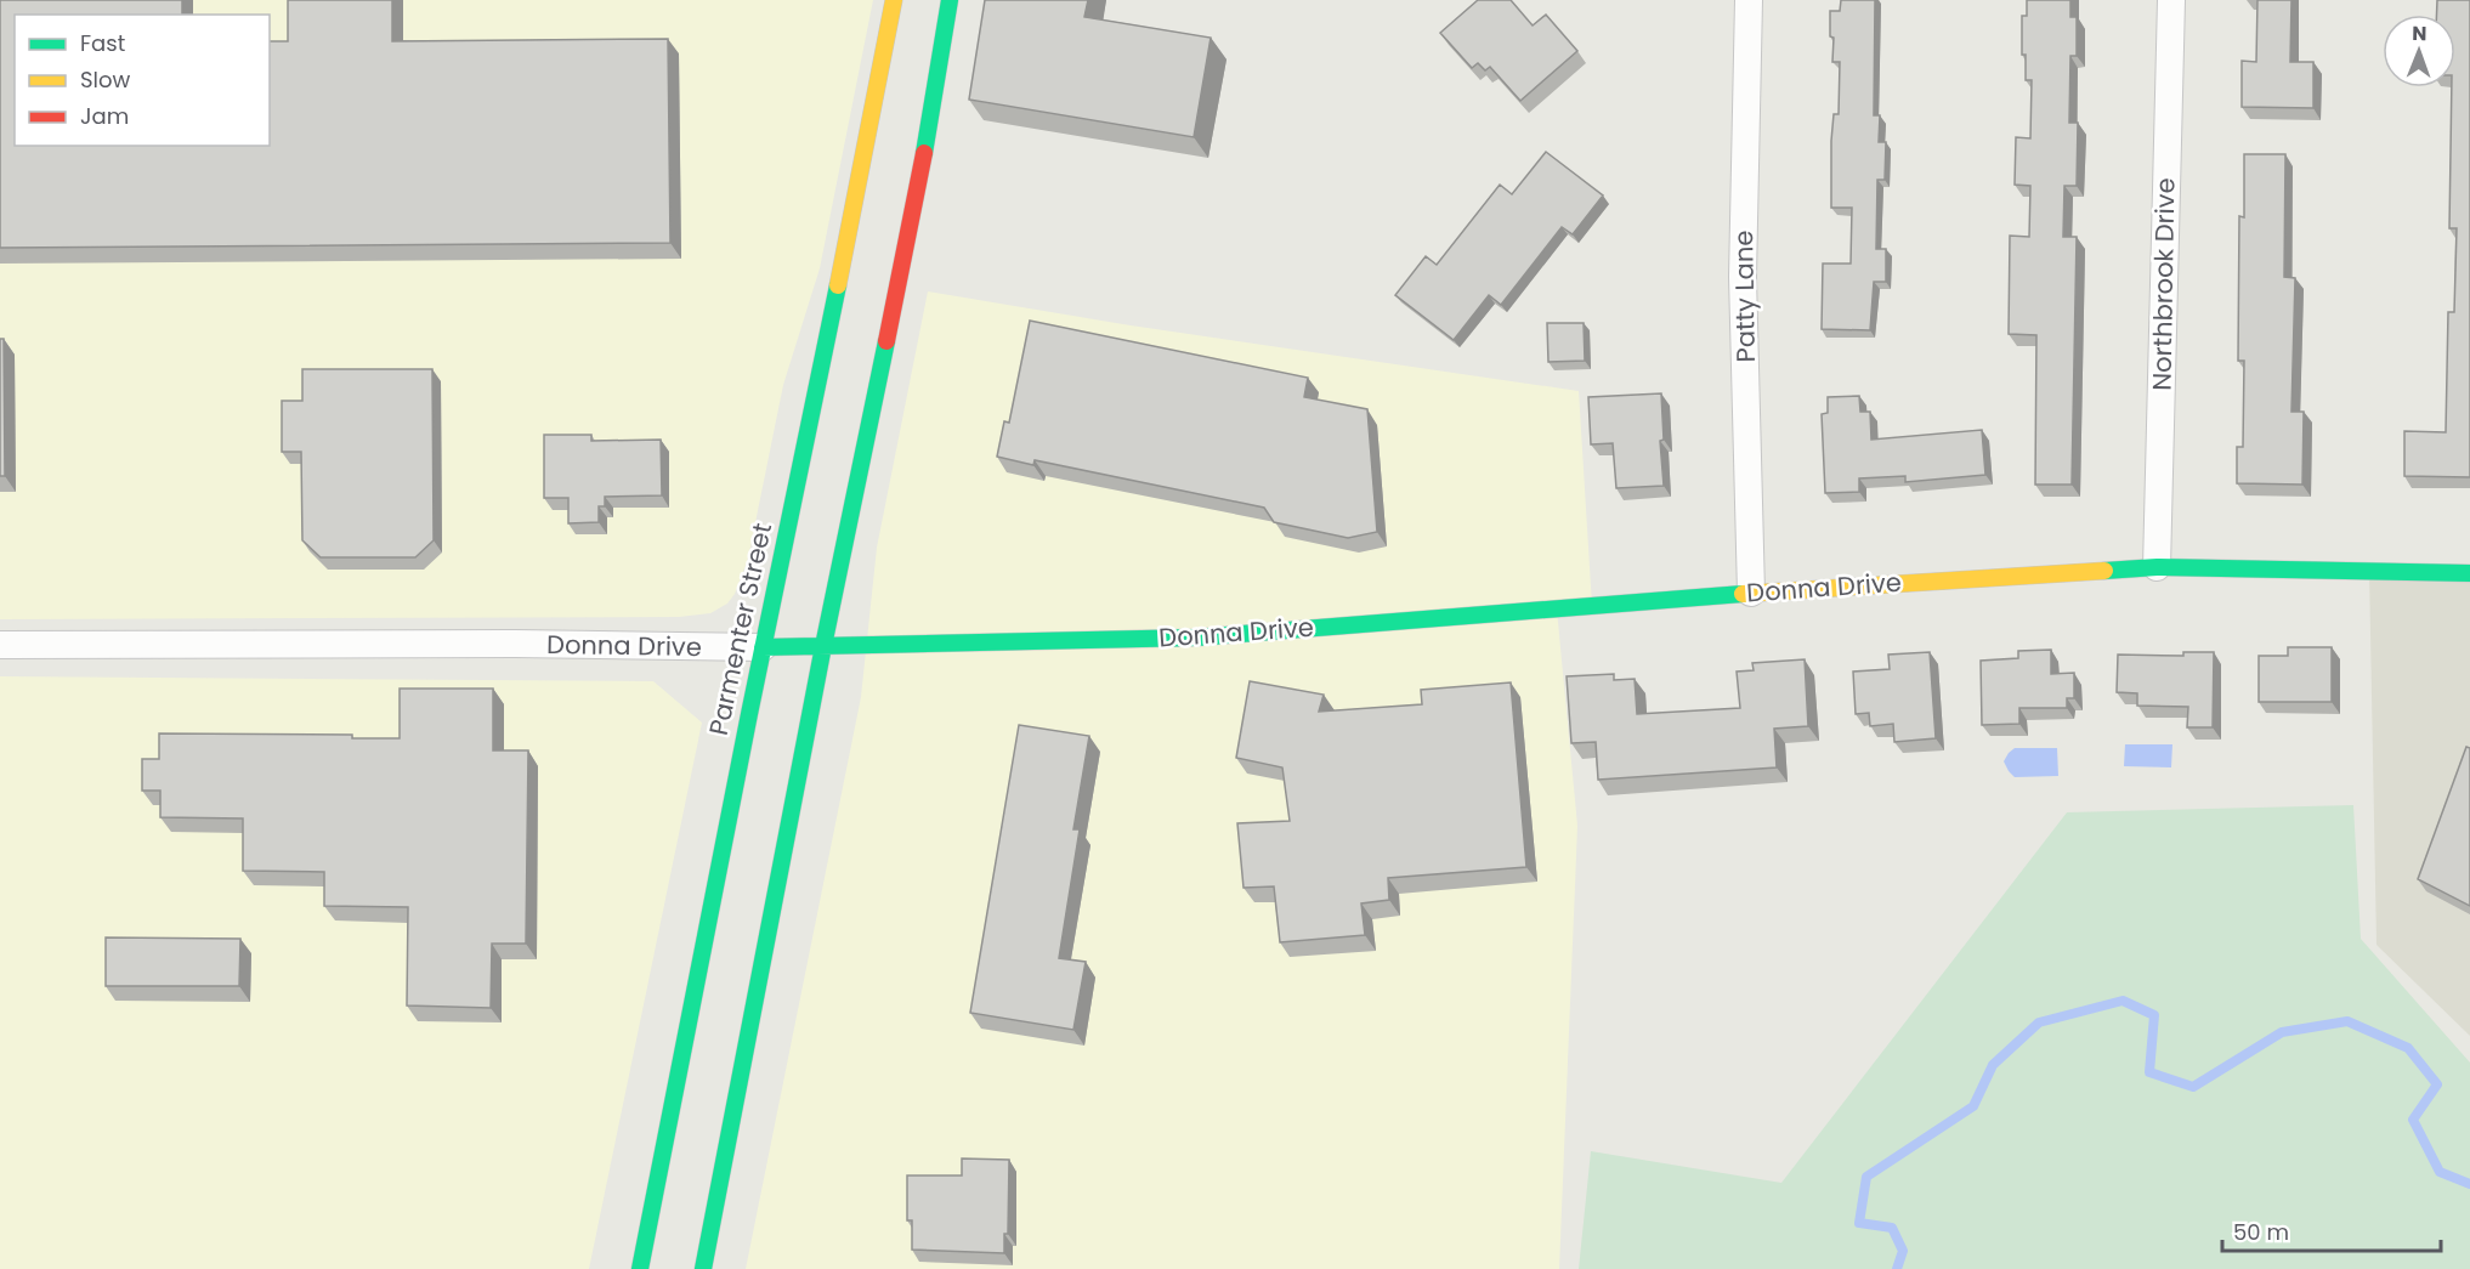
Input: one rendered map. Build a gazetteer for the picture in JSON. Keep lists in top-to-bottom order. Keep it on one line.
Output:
{"streets":{"street":["Northbrook Drive","Patty Lane","Donna Drive","Parmenter Street"]},"crossings":[["Northbrook Drive","Donna Drive"],["Patty Lane","Donna Drive"],["Donna Drive","Parmenter Street"]],"legend":["Fast","Slow","Jam"],"scale_bar":"50 m","north":"top"}
